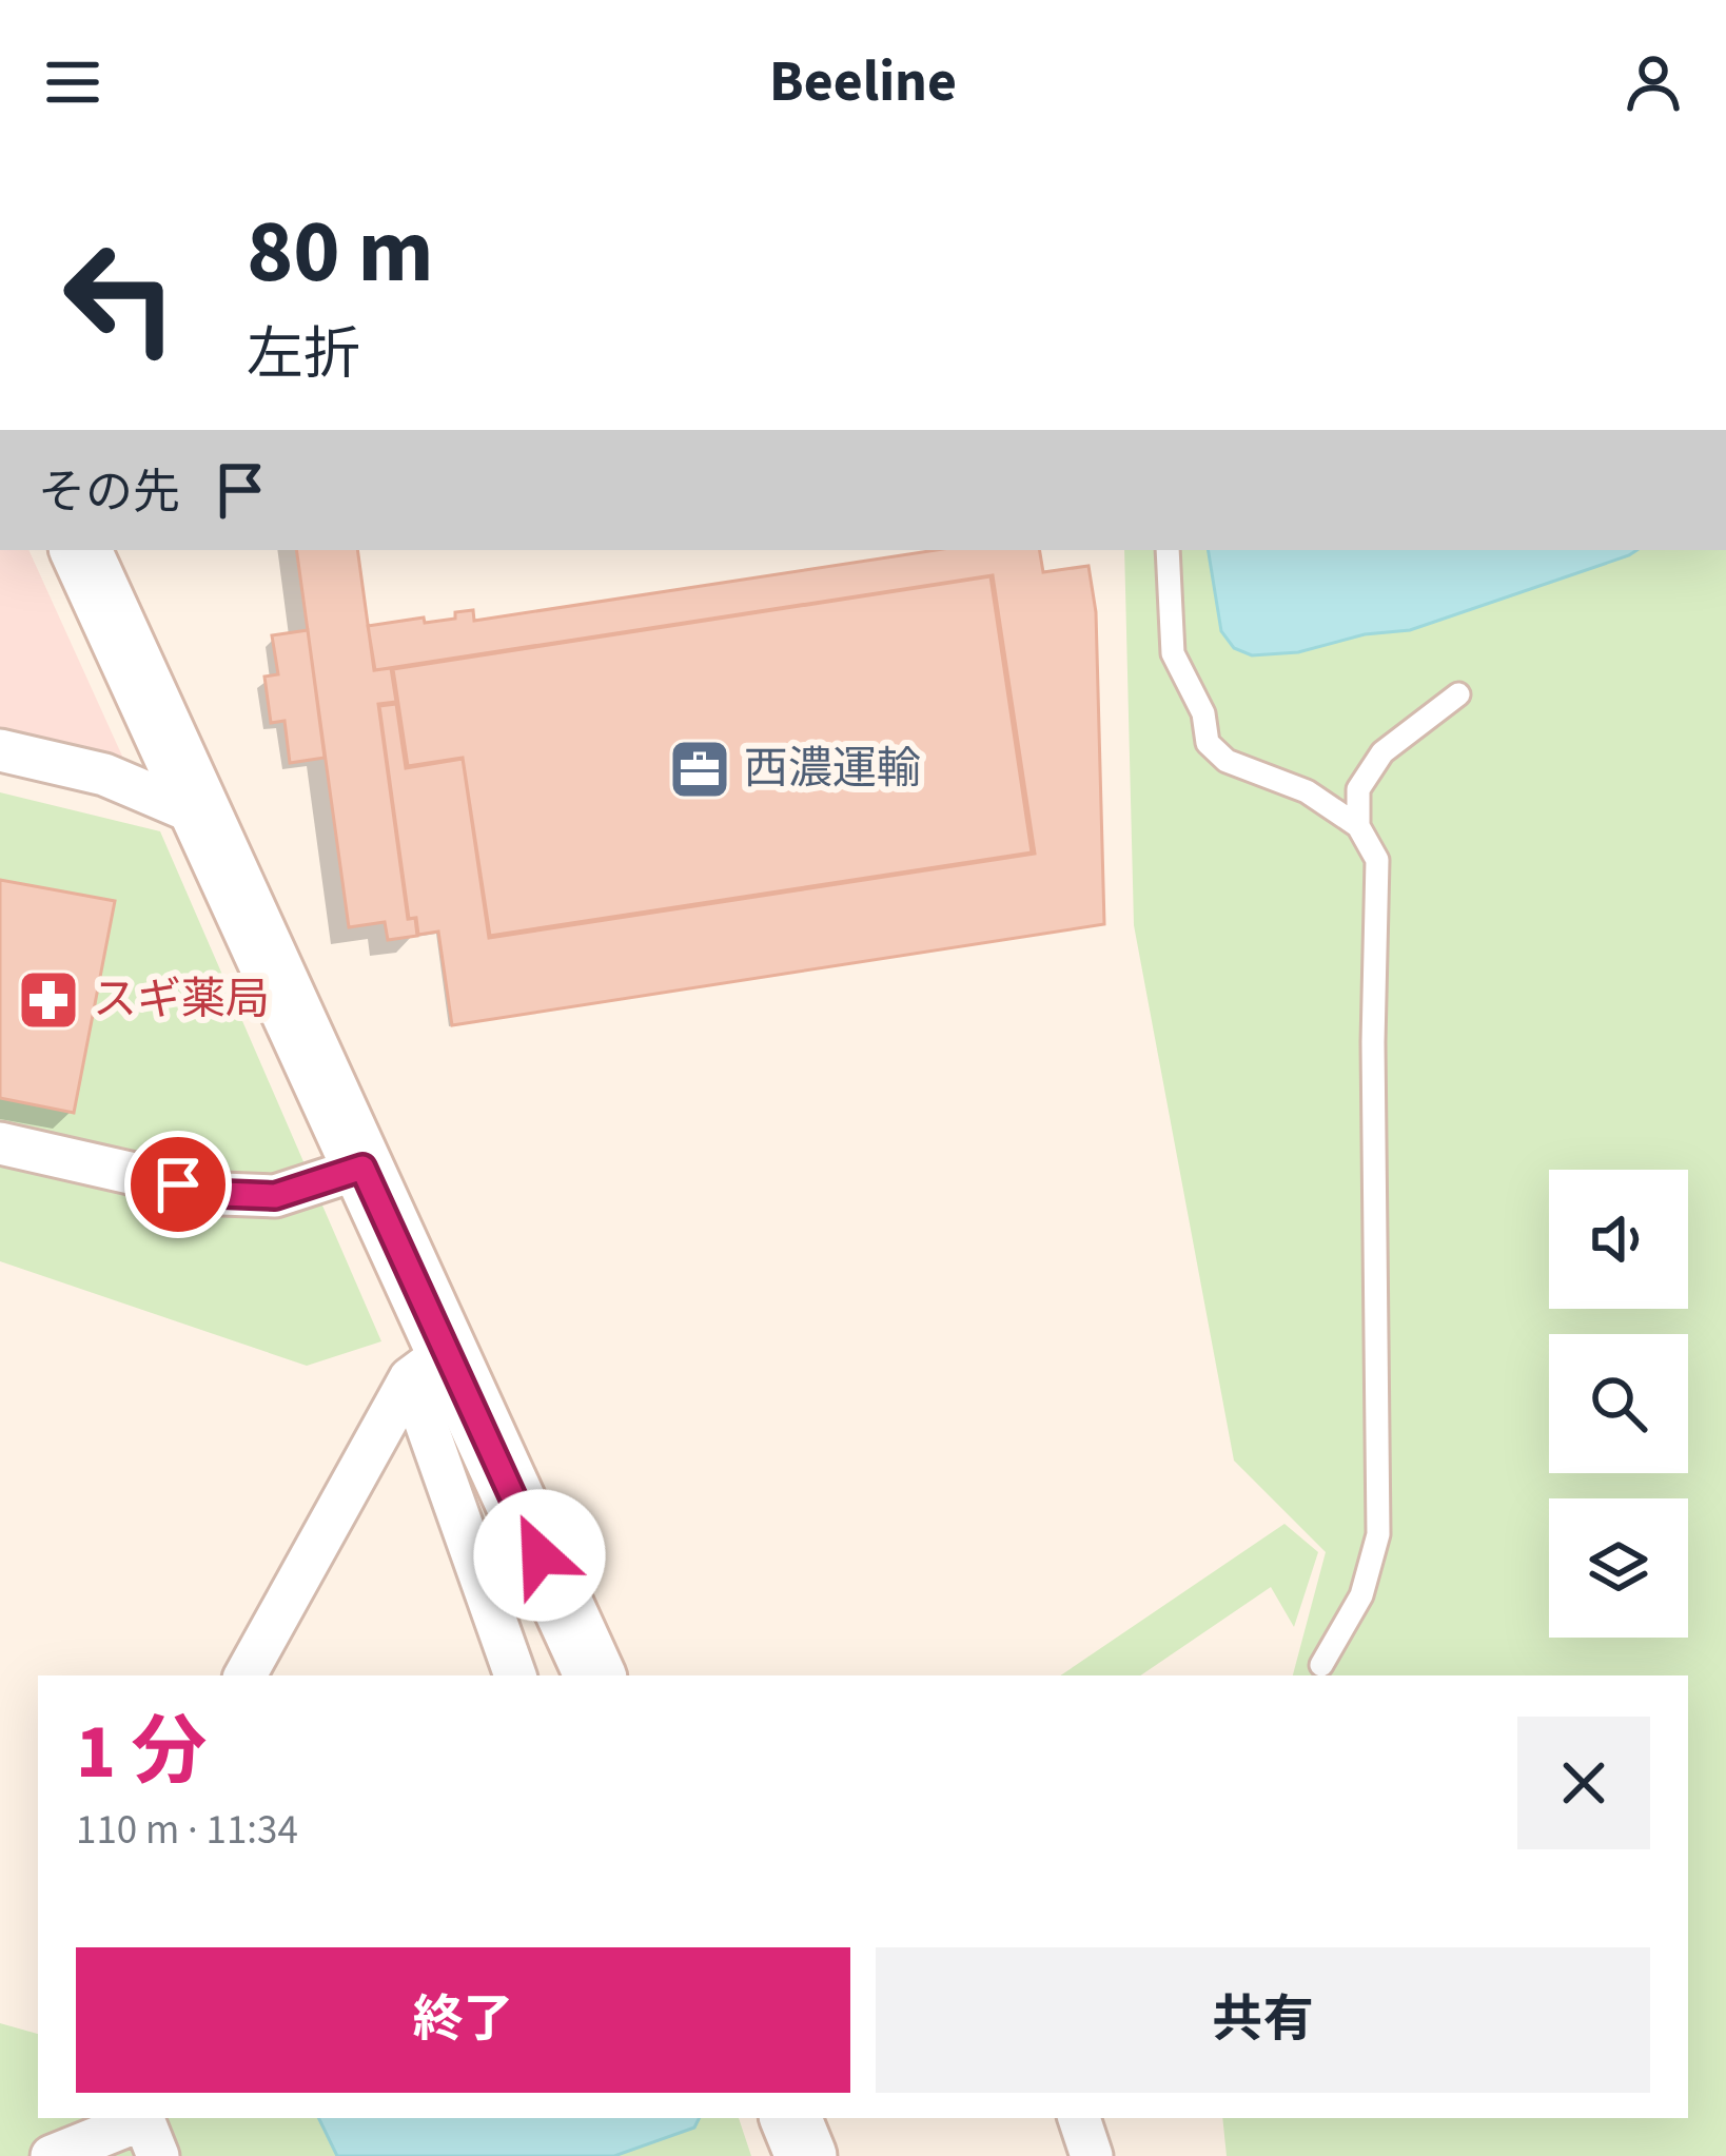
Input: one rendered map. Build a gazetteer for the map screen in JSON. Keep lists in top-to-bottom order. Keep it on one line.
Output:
{"places":{"office":["西濃運輸"],"pharmacy":["スギ薬局"]},"page":{"header":"Beeline","turn":["80 m","左折"],"then":"その先","heading":["1 分","110 m · 11:34"],"buttons":["終了","共有"]}}
